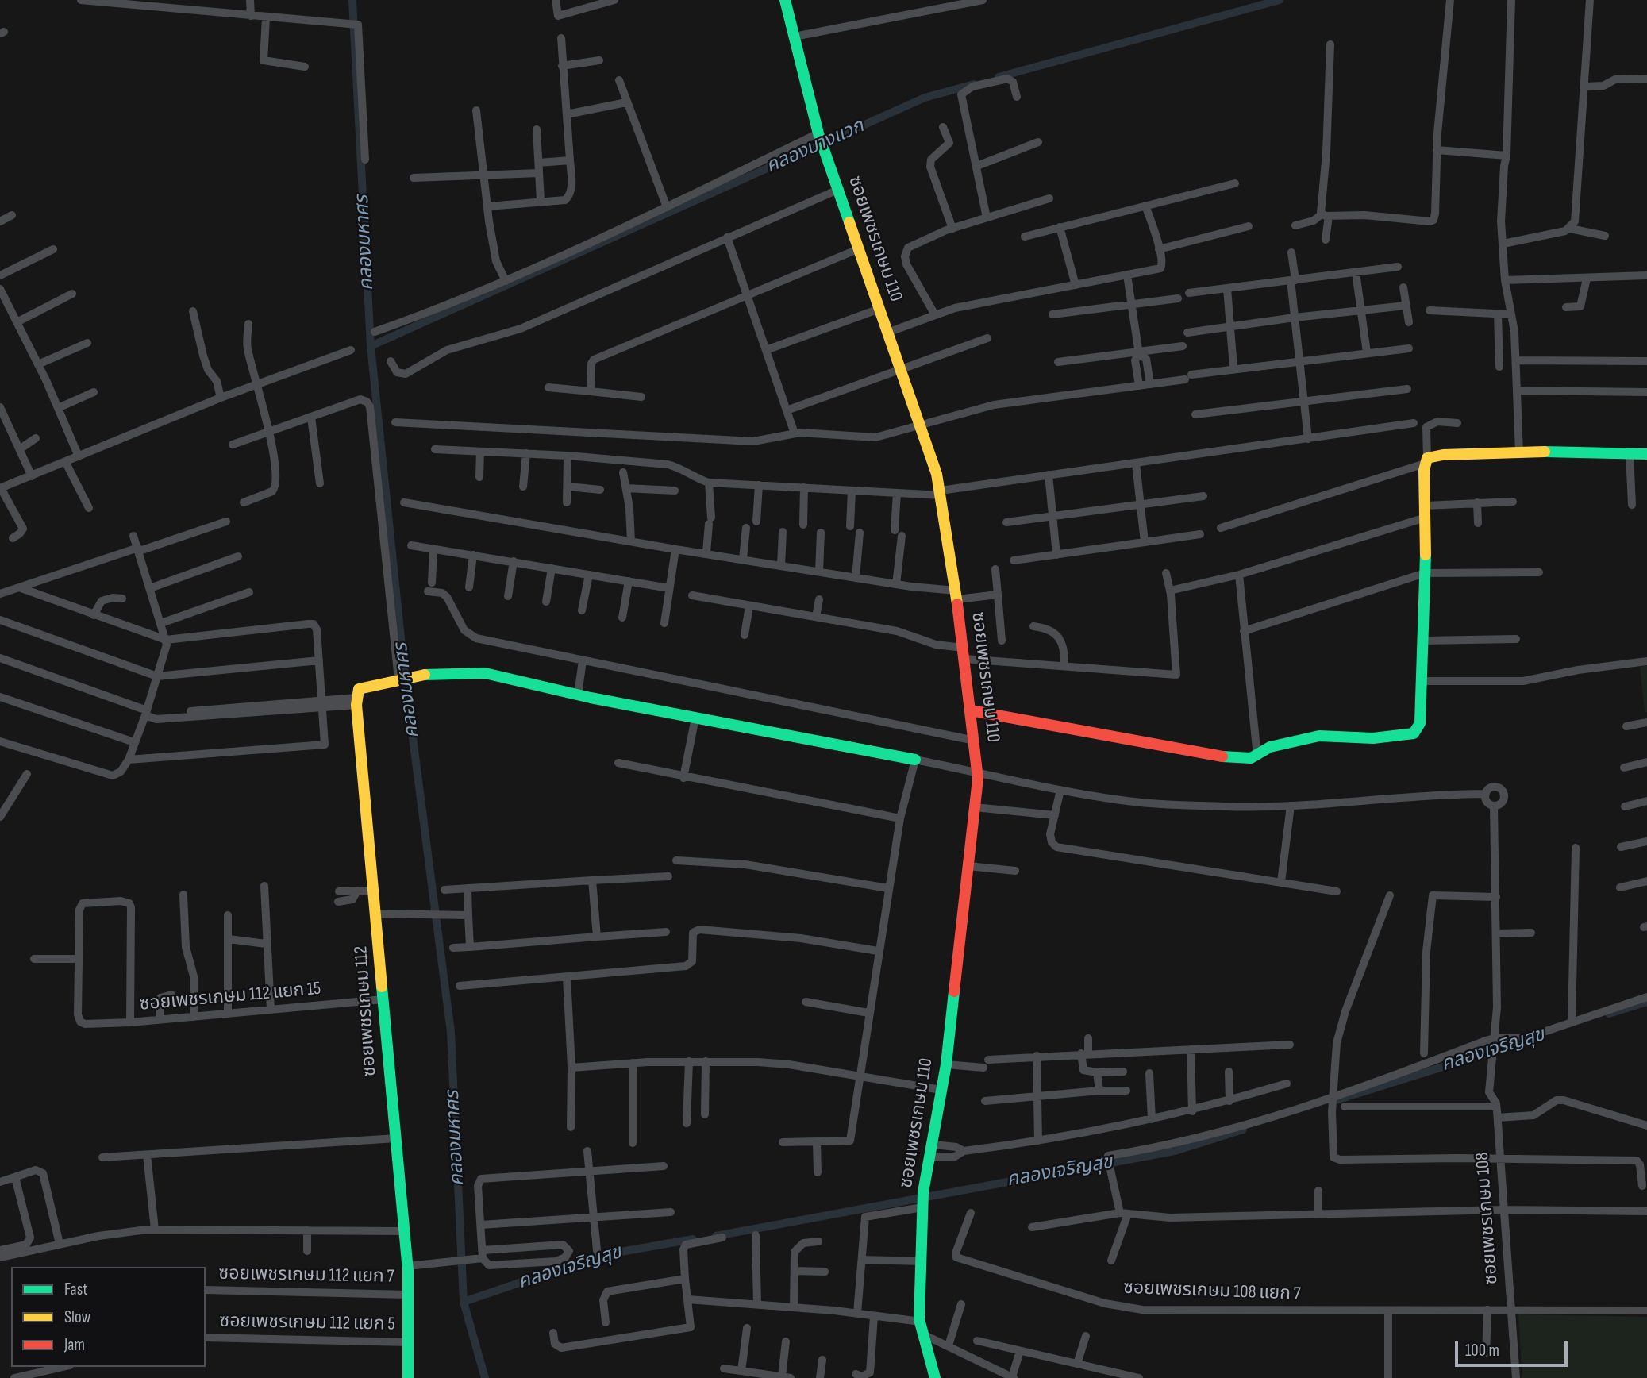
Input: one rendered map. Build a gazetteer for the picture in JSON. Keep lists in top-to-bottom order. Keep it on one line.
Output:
{"streets":{"street":["ซอยเพชรเกษม 110","ซอยเพชรเกษม 112 แยก 15","ซอยเพชรเกษม 112","ซอยเพชรเกษม 108","ซอยเพชรเกษม 112 แยก 7","ซอยเพชรเกษม 108 แยก 7","ซอยเพชรเกษม 112 แยก 5"]},"crossings":[["ซอยเพชรเกษม 112 แยก 15","ซอยเพชรเกษม 112"],["ซอยเพชรเกษม 112","ซอยเพชรเกษม 112 แยก 7"],["ซอยเพชรเกษม 112","ซอยเพชรเกษม 112 แยก 5"]],"water":["คลองบางแวก","คลองมหาศร","คลองเจริญสุข"],"legend":["Fast","Slow","Jam"],"scale_bar":"100 m"}
